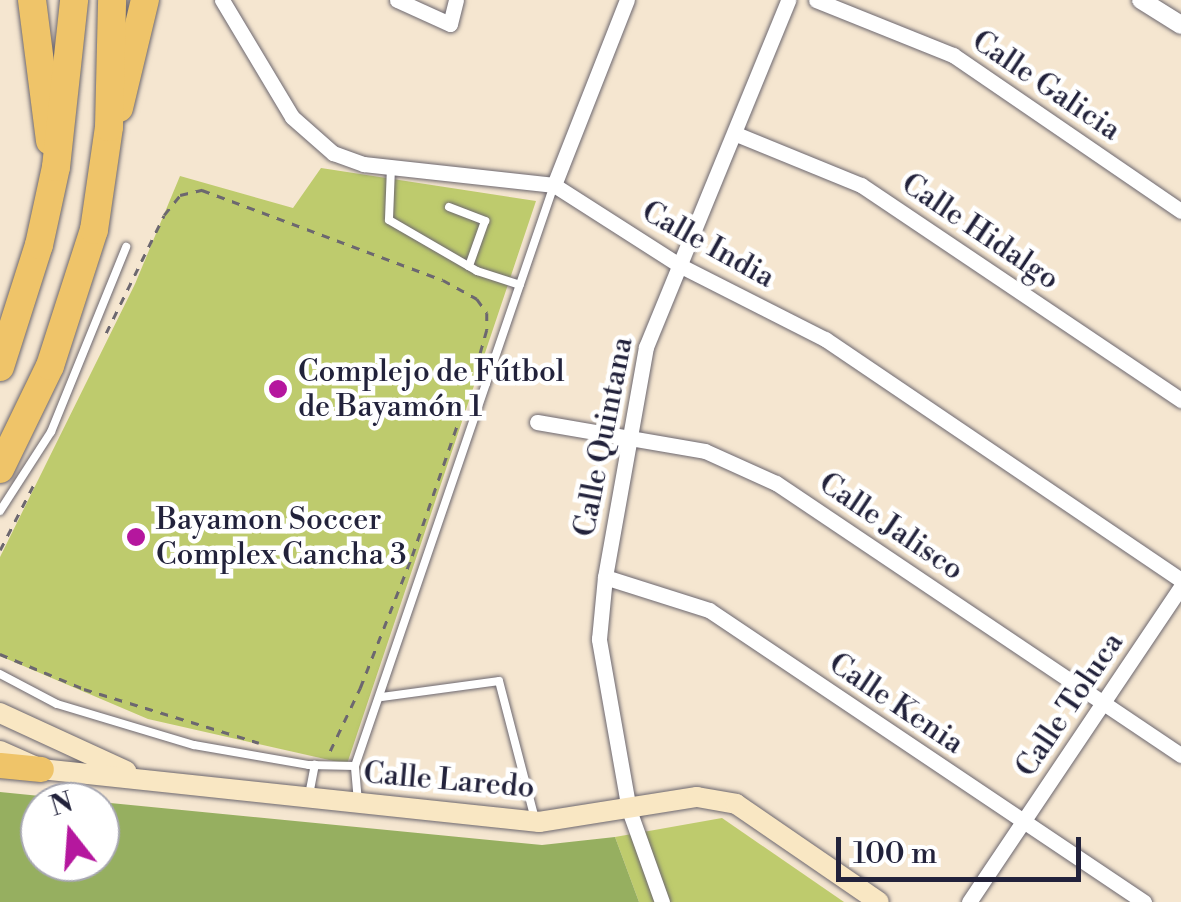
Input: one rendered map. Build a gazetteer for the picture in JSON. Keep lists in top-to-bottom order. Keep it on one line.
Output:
{"streets":{"main road":["Calle Laredo"],"street":["Calle Galicia","Calle Hidalgo","Calle India","Calle Quintana","Calle Jalisco","Calle Kenia","Calle Toluca"]},"crossings":[["Calle Hidalgo","Calle Quintana"],["Calle India","Calle Quintana"],["Calle India","Calle Toluca"],["Calle Quintana","Calle Jalisco"],["Calle Quintana","Calle Kenia"],["Calle Quintana","Calle Laredo"],["Calle Jalisco","Calle Toluca"],["Calle Kenia","Calle Toluca"]],"places":["Complejo de Fútbol de Bayamón 1","Bayamon Soccer Complex Cancha 3"],"scale_bar":"100 m","north":"top"}
